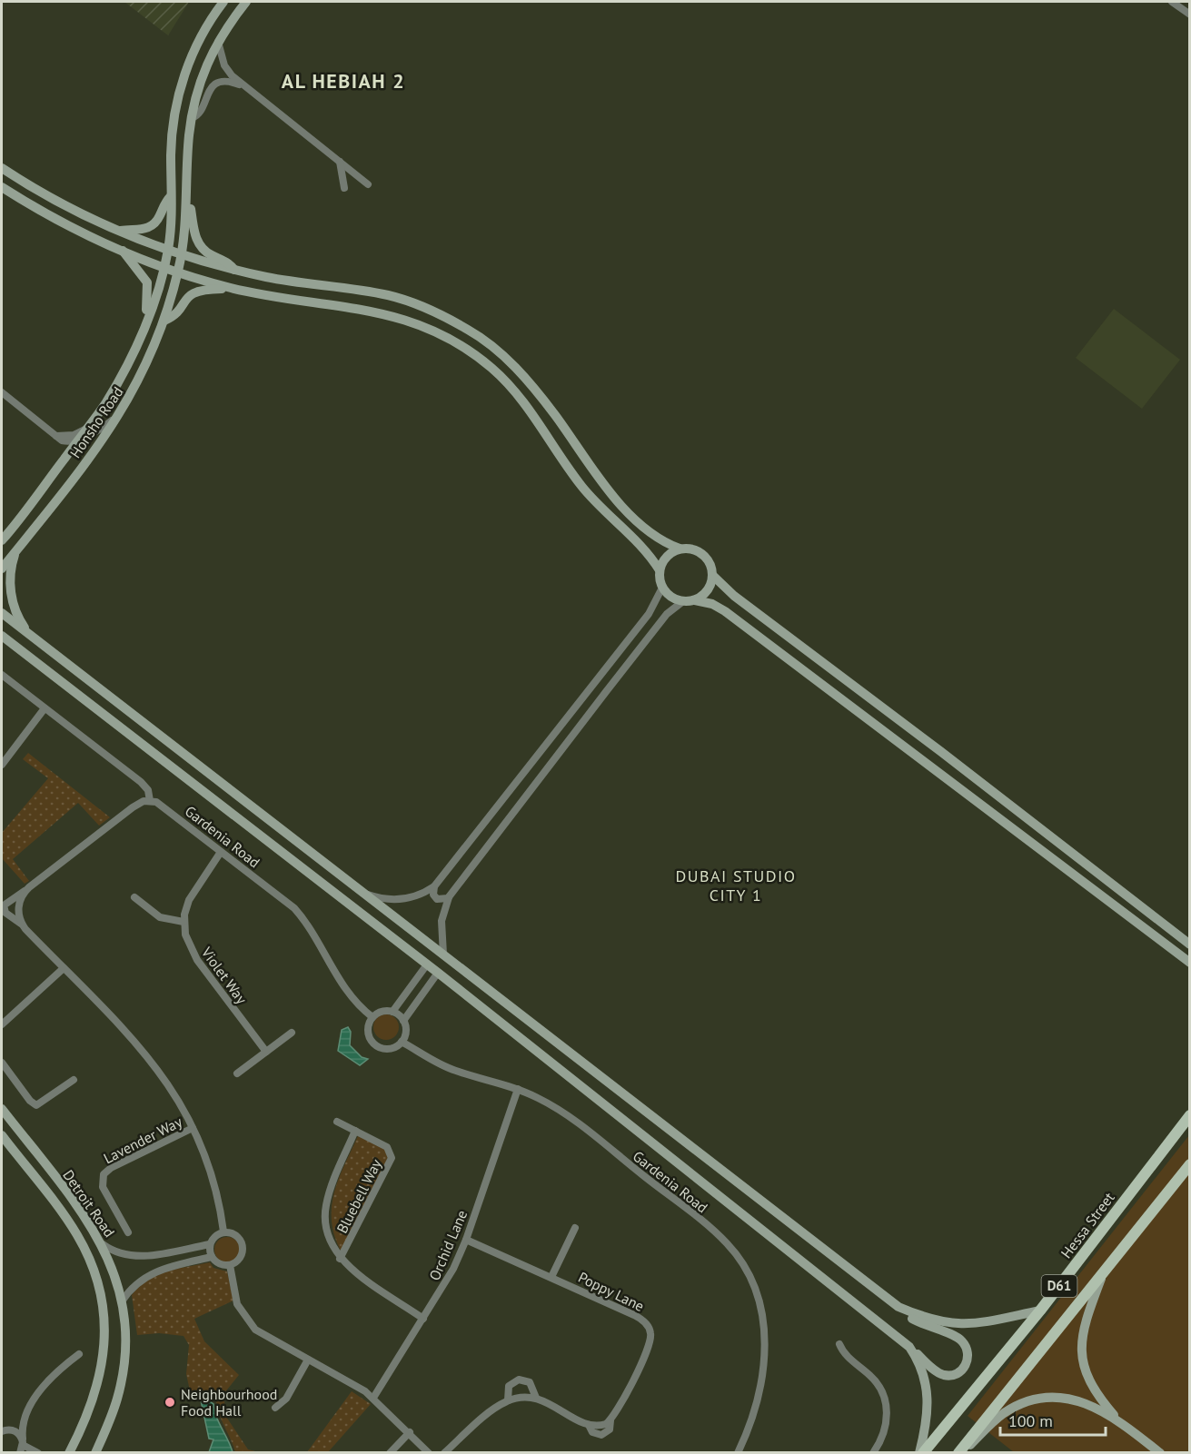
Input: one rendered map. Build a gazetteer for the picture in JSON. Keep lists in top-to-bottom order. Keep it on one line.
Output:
{"streets":{"main road":["Hessa Street","D61"],"street":["Honsho Road","Gardenia Road","Violet Way","Lavender Way","Bluebell Way","Detroit Road","Orchid Lane","Poppy Lane"]},"crossings":[["Gardenia Road","Orchid Lane"],["Bluebell Way","Orchid Lane"],["Orchid Lane","Poppy Lane"]],"districts":["AL HEBIAH 2","DUBAI STUDIO CITY 1"],"places":["Neighbourhood Food Hall"],"scale_bar":"100 m"}
